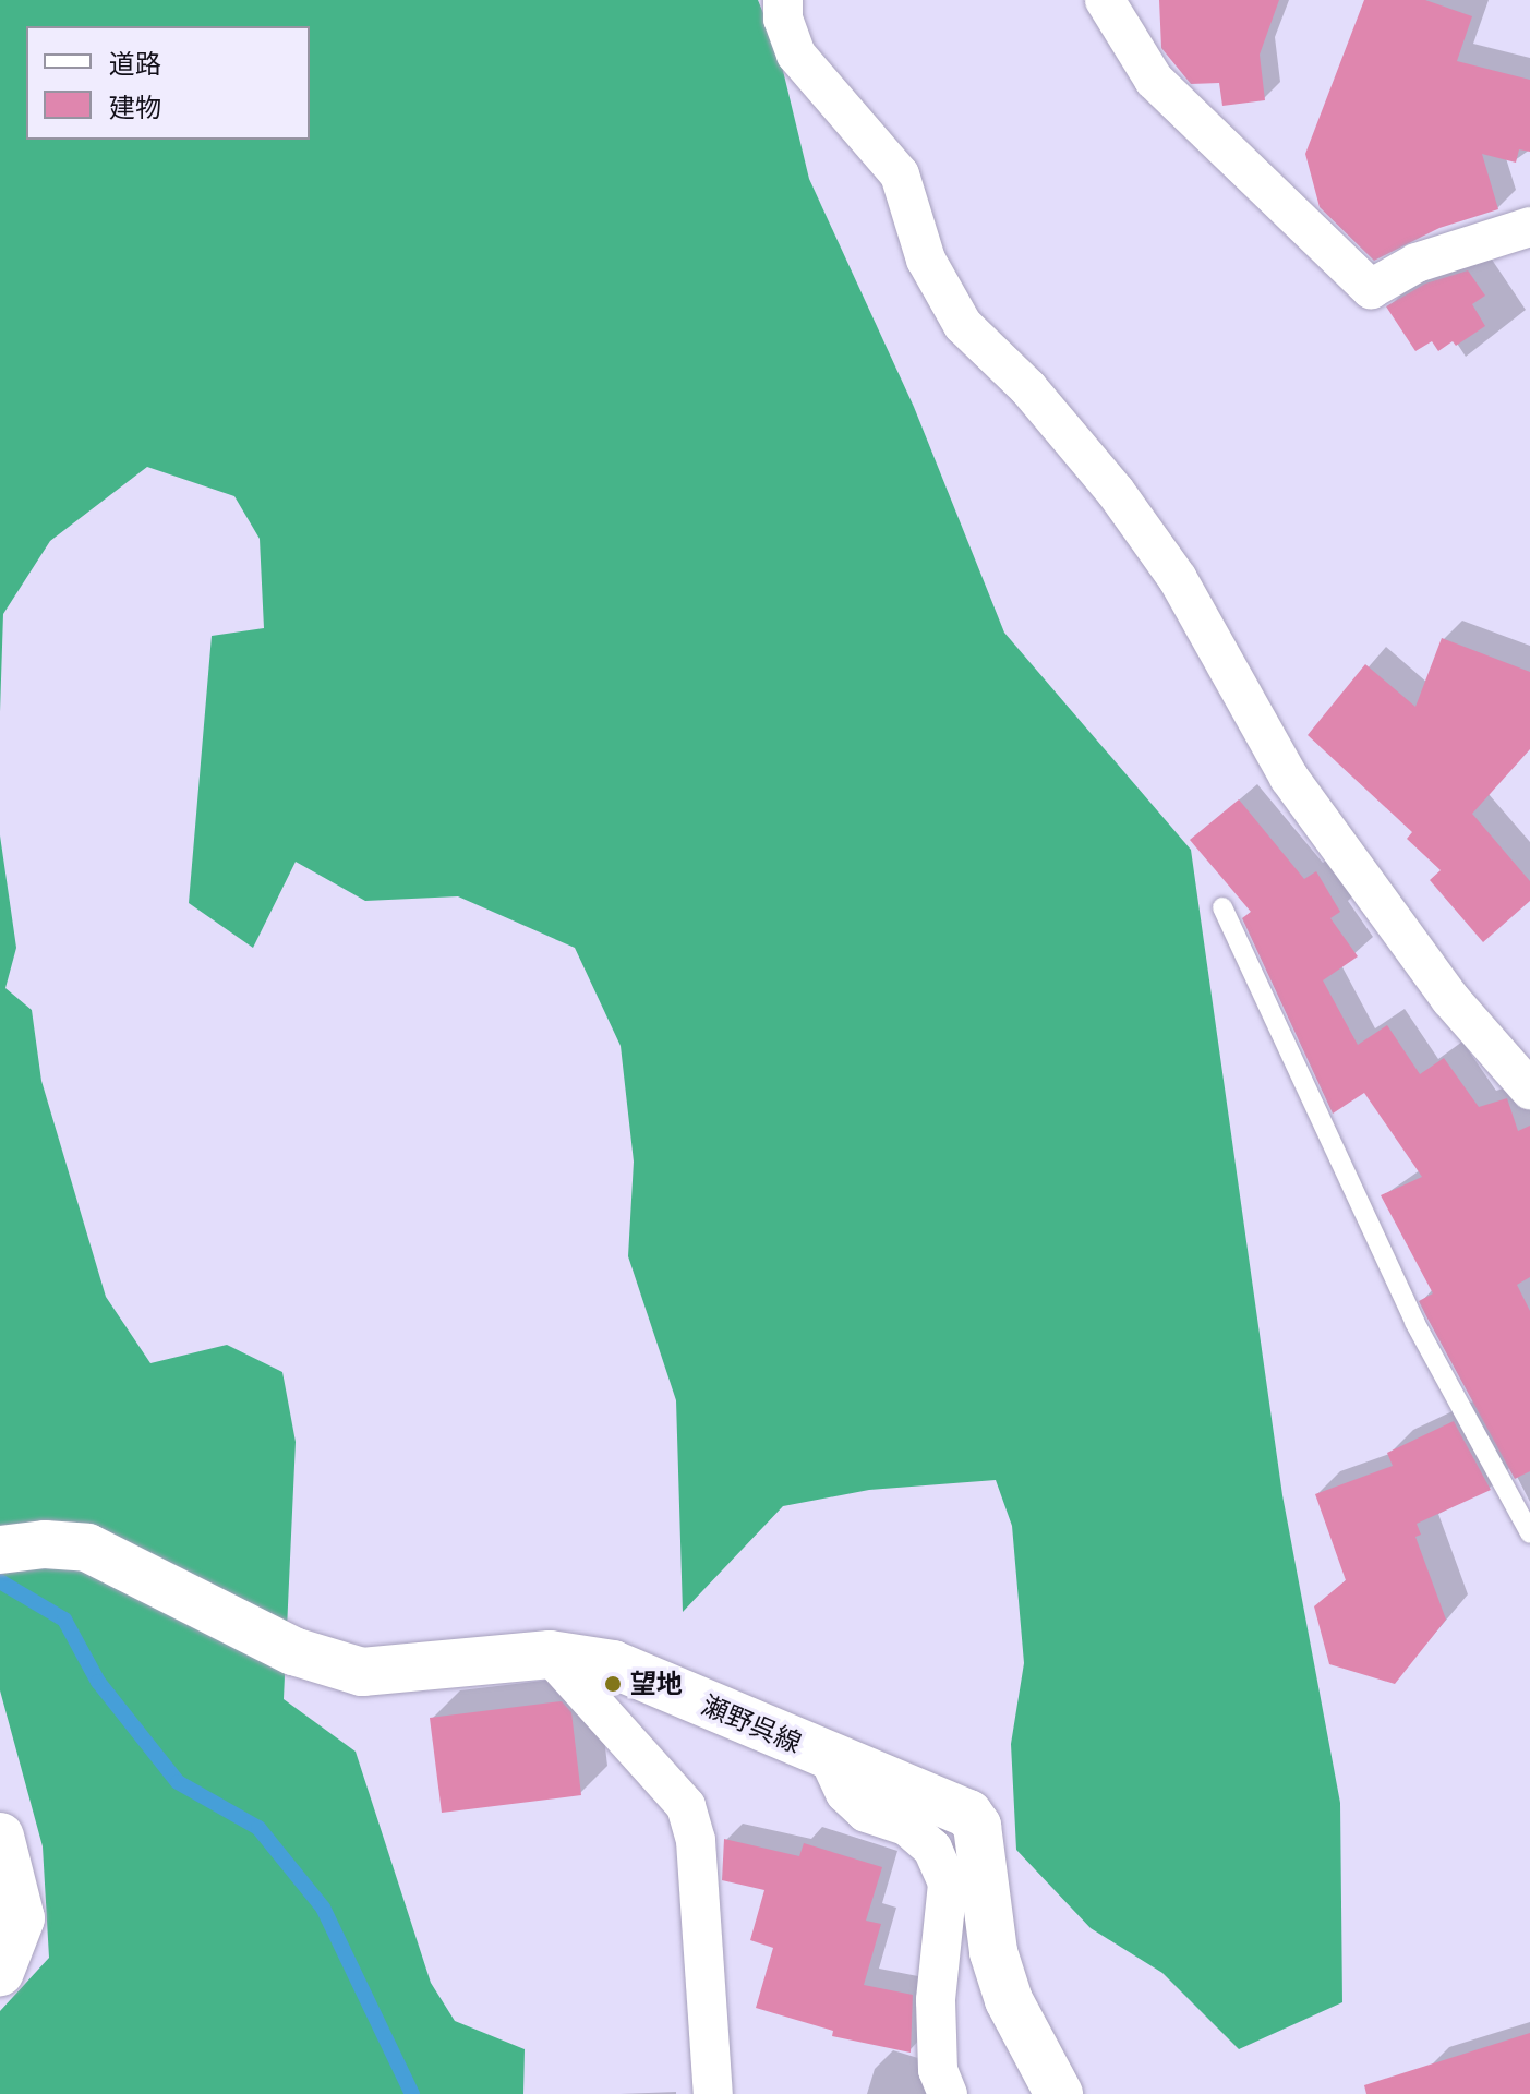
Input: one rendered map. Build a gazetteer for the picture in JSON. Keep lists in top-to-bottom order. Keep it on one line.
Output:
{"streets":{"main road":["瀬野呉線"]},"places":["望地"],"legend":["道路","建物"]}
